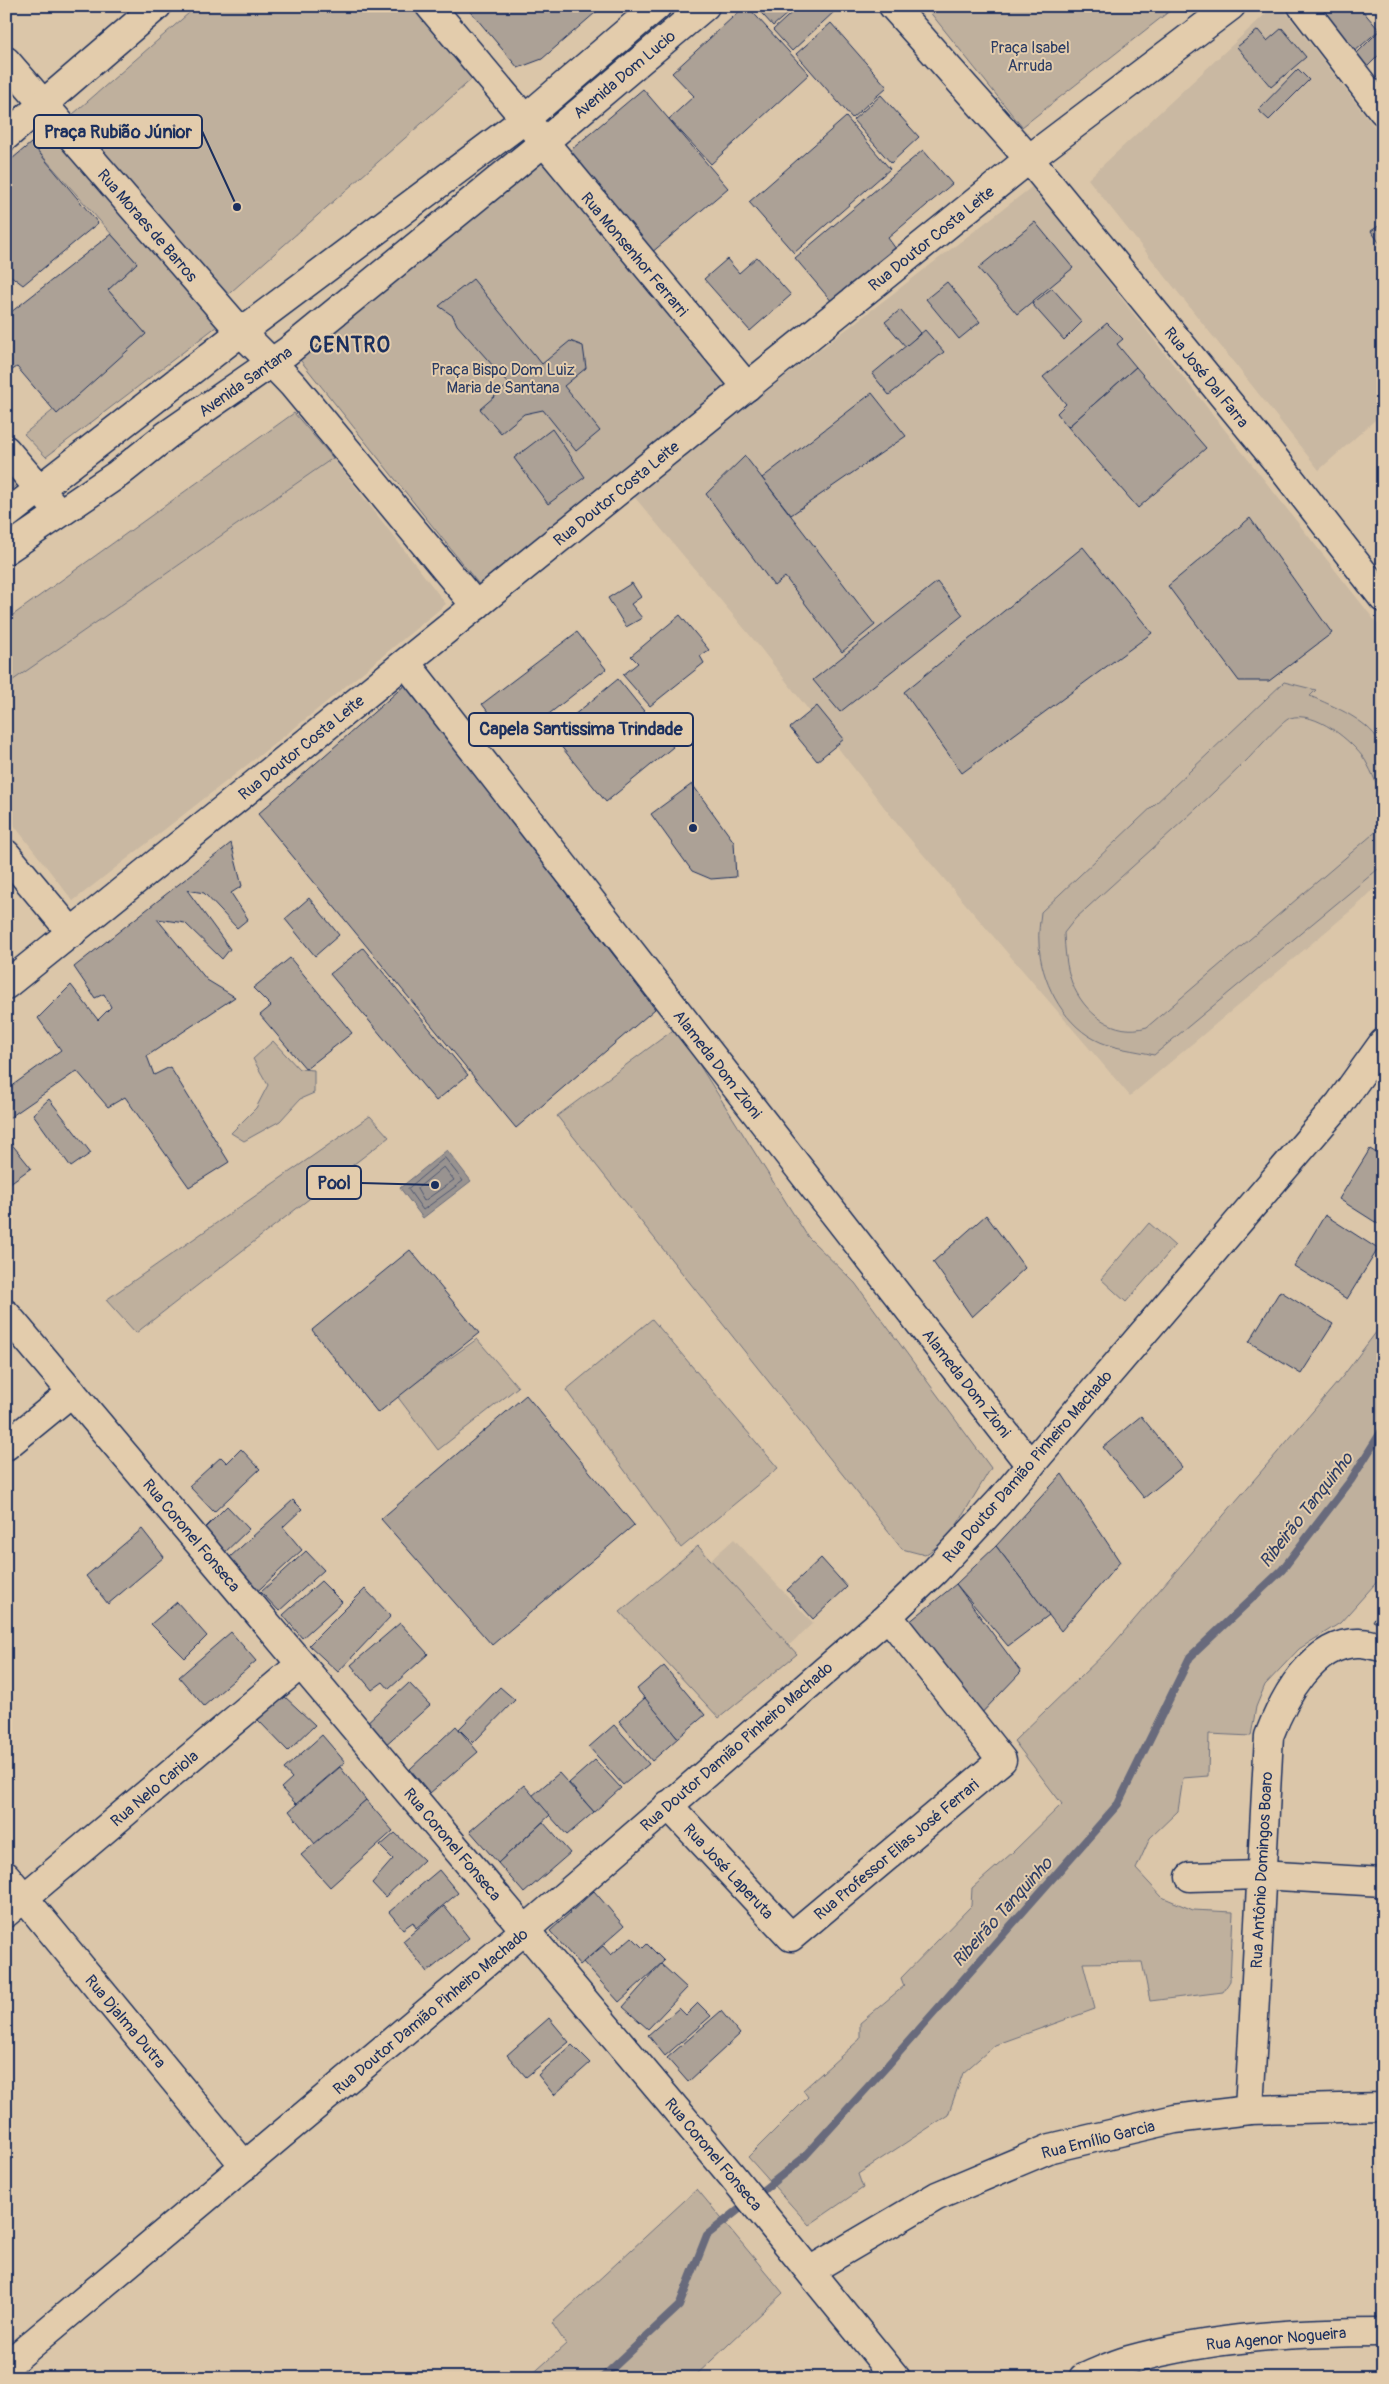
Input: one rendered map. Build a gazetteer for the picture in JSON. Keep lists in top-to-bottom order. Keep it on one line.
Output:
{"streets":{"street":["Avenida Dom Lucio","Rua Moraes de Barros","Rua Doutor Costa Leite","Rua Monsenhor Ferrarri","Rua José Dal Farra","Avenida Santana","Alameda Dom Zioni","Rua Doutor Damião Pinheiro Machado","Rua Coronel Fonseca","Rua Nelo Cariola","Rua Professor Elias José Ferrari","Rua Antônio Domingos Boaro","Rua José Laperuta","Rua Djalma Dutra","Rua Emílio Garcia","Rua Agenor Nogueira"]},"crossings":[["Avenida Dom Lucio","Rua Monsenhor Ferrarri"],["Avenida Dom Lucio","Avenida Santana"],["Rua Moraes de Barros","Avenida Santana"],["Rua Doutor Costa Leite","Rua Monsenhor Ferrarri"],["Rua Doutor Costa Leite","Rua José Dal Farra"],["Rua Doutor Costa Leite","Alameda Dom Zioni"],["Rua Monsenhor Ferrarri","Avenida Santana"],["Alameda Dom Zioni","Rua Doutor Damião Pinheiro Machado"],["Rua Doutor Damião Pinheiro Machado","Rua Coronel Fonseca"],["Rua Doutor Damião Pinheiro Machado","Rua Professor Elias José Ferrari"],["Rua Doutor Damião Pinheiro Machado","Rua José Laperuta"],["Rua Doutor Damião Pinheiro Machado","Rua Djalma Dutra"],["Rua Coronel Fonseca","Rua Nelo Cariola"],["Rua Coronel Fonseca","Rua Emílio Garcia"],["Rua Nelo Cariola","Rua Djalma Dutra"],["Rua Professor Elias José Ferrari","Rua José Laperuta"],["Rua Antônio Domingos Boaro","Rua Emílio Garcia"]],"districts":["CENTRO"],"water":["Ribeirão Tanquinho"],"parks":["Praça Isabel Arruda","Praça Bispo Dom Luiz Maria de Santana"],"places":["Praça Rubião Júnior","Capela Santissima Trindade","Pool"]}
